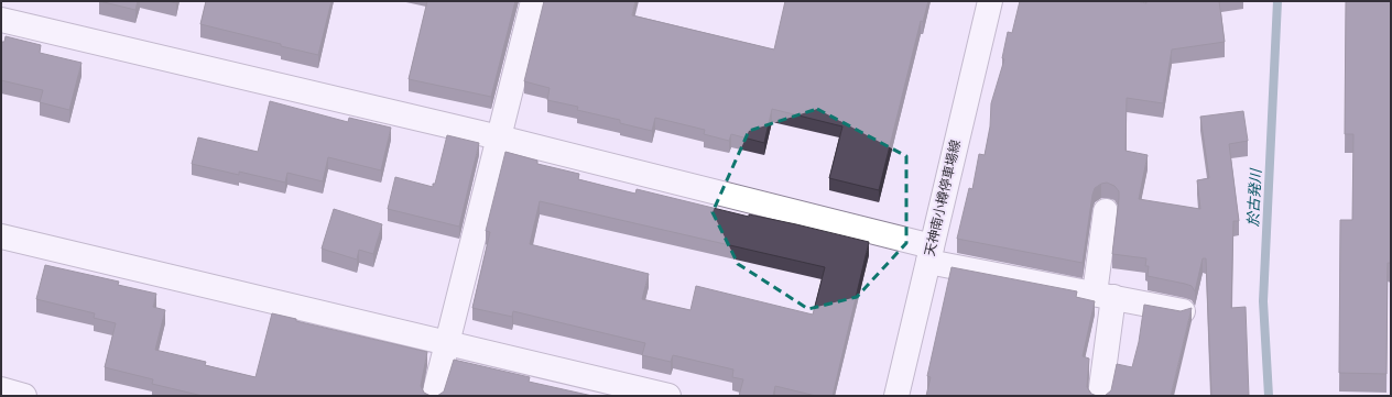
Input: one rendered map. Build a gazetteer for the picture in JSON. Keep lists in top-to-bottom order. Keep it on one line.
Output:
{"streets":{"street":["天神南小樽停車場線"]},"water":["於古発川"]}
